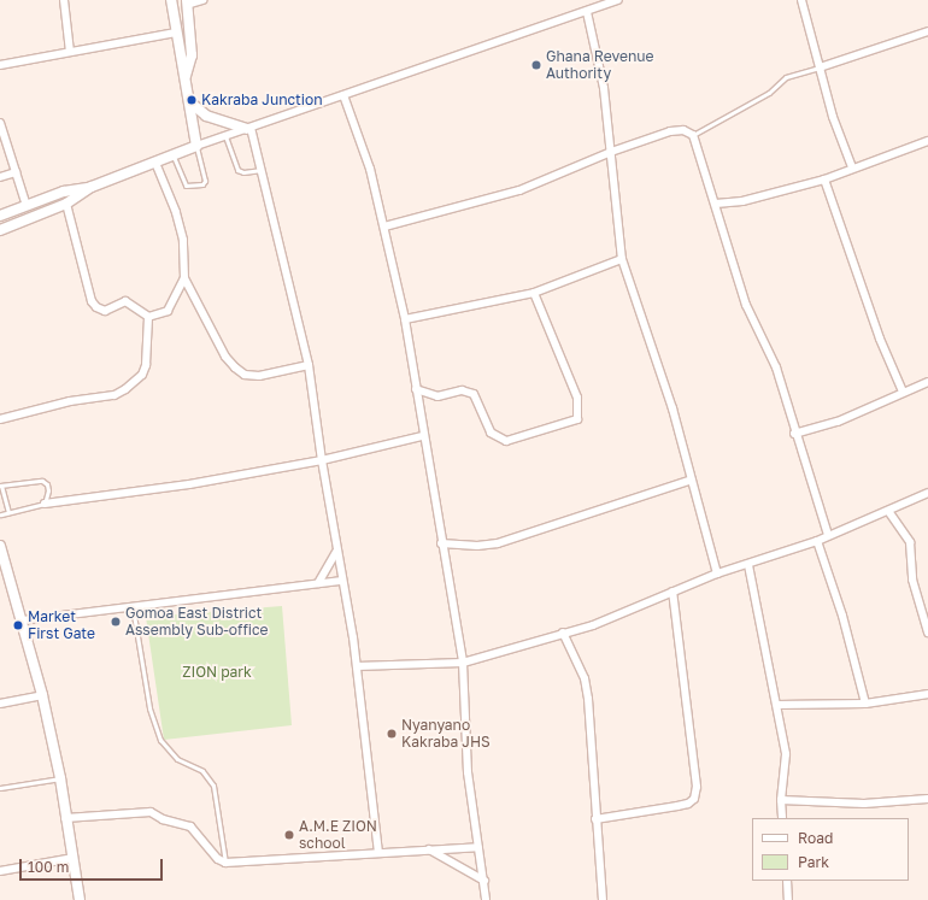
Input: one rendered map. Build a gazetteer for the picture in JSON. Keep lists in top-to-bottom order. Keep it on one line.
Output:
{"parks":["ZION park"],"places":["Ghana Revenue Authority","Kakraba Junction","Gomoa East District Assembly Sub-office","Market First Gate","Nyanyano Kakraba JHS","A.M.E ZION school"],"legend":["Road","Park"],"scale_bar":"100 m"}
